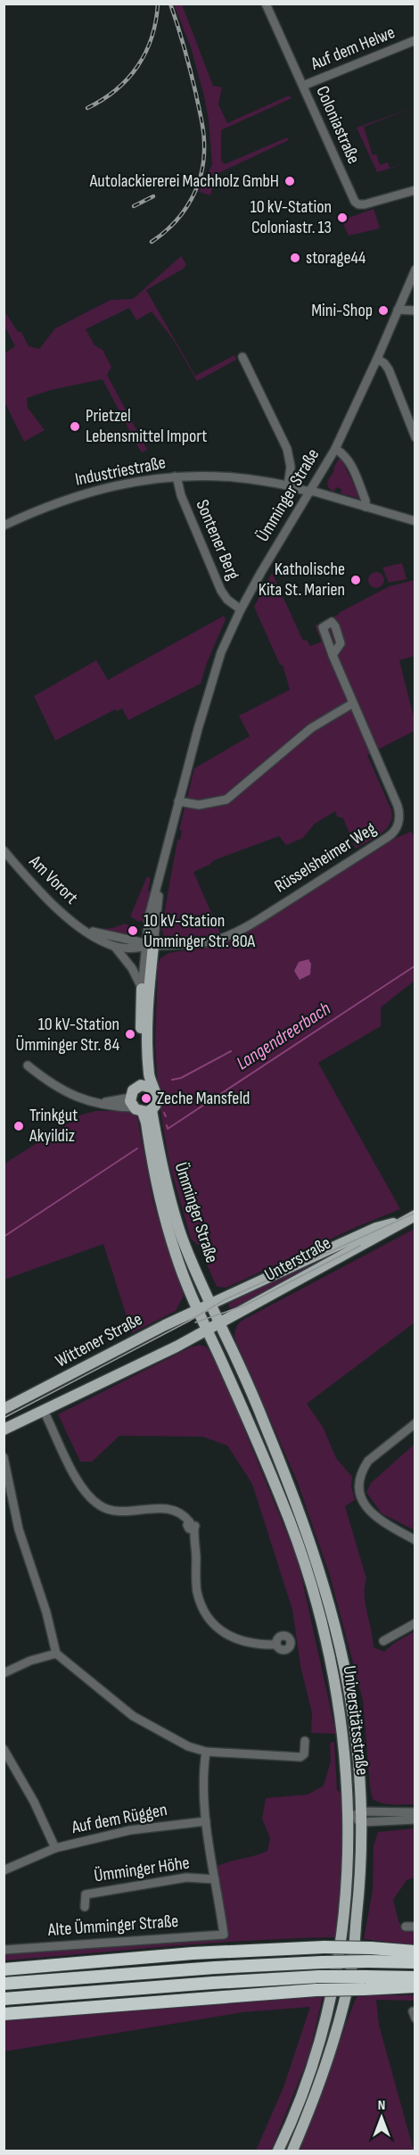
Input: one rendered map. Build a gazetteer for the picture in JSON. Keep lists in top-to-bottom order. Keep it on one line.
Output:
{"streets":{"main road":["Ümminger Straße","Unterstraße","Wittener Straße","Universitätsstraße"],"street":["Auf dem Helwe","Coloniastraße","Industriestraße","Sontener Berg","Rüsselsheimer Weg","Am Vorort","Auf dem Rüggen","Ümminger Höhe","Alte Ümminger Straße"]},"crossings":[["Auf dem Helwe","Coloniastraße"],["Industriestraße","Ümminger Straße"],["Industriestraße","Sontener Berg"],["Ümminger Straße","Sontener Berg"],["Ümminger Straße","Rüsselsheimer Weg"],["Ümminger Straße","Am Vorort"],["Ümminger Straße","Unterstraße"],["Ümminger Straße","Wittener Straße"],["Ümminger Straße","Universitätsstraße"],["Rüsselsheimer Weg","Am Vorort"],["Unterstraße","Wittener Straße"],["Unterstraße","Universitätsstraße"],["Wittener Straße","Universitätsstraße"],["Ümminger Höhe","Alte Ümminger Straße"]],"water":["Langendreerbach"],"places":["Autolackiererei Machholz GmbH","10 kV-Station Coloniastr. 13","storage44","Mini-Shop","Prietzel Lebensmittel Import","Katholische Kita St. Marien","10 kV-Station Ümminger Str. 80A","10 kV-Station Ümminger Str. 84","Zeche Mansfeld","Trinkgut Akyildiz"],"north":"top"}
